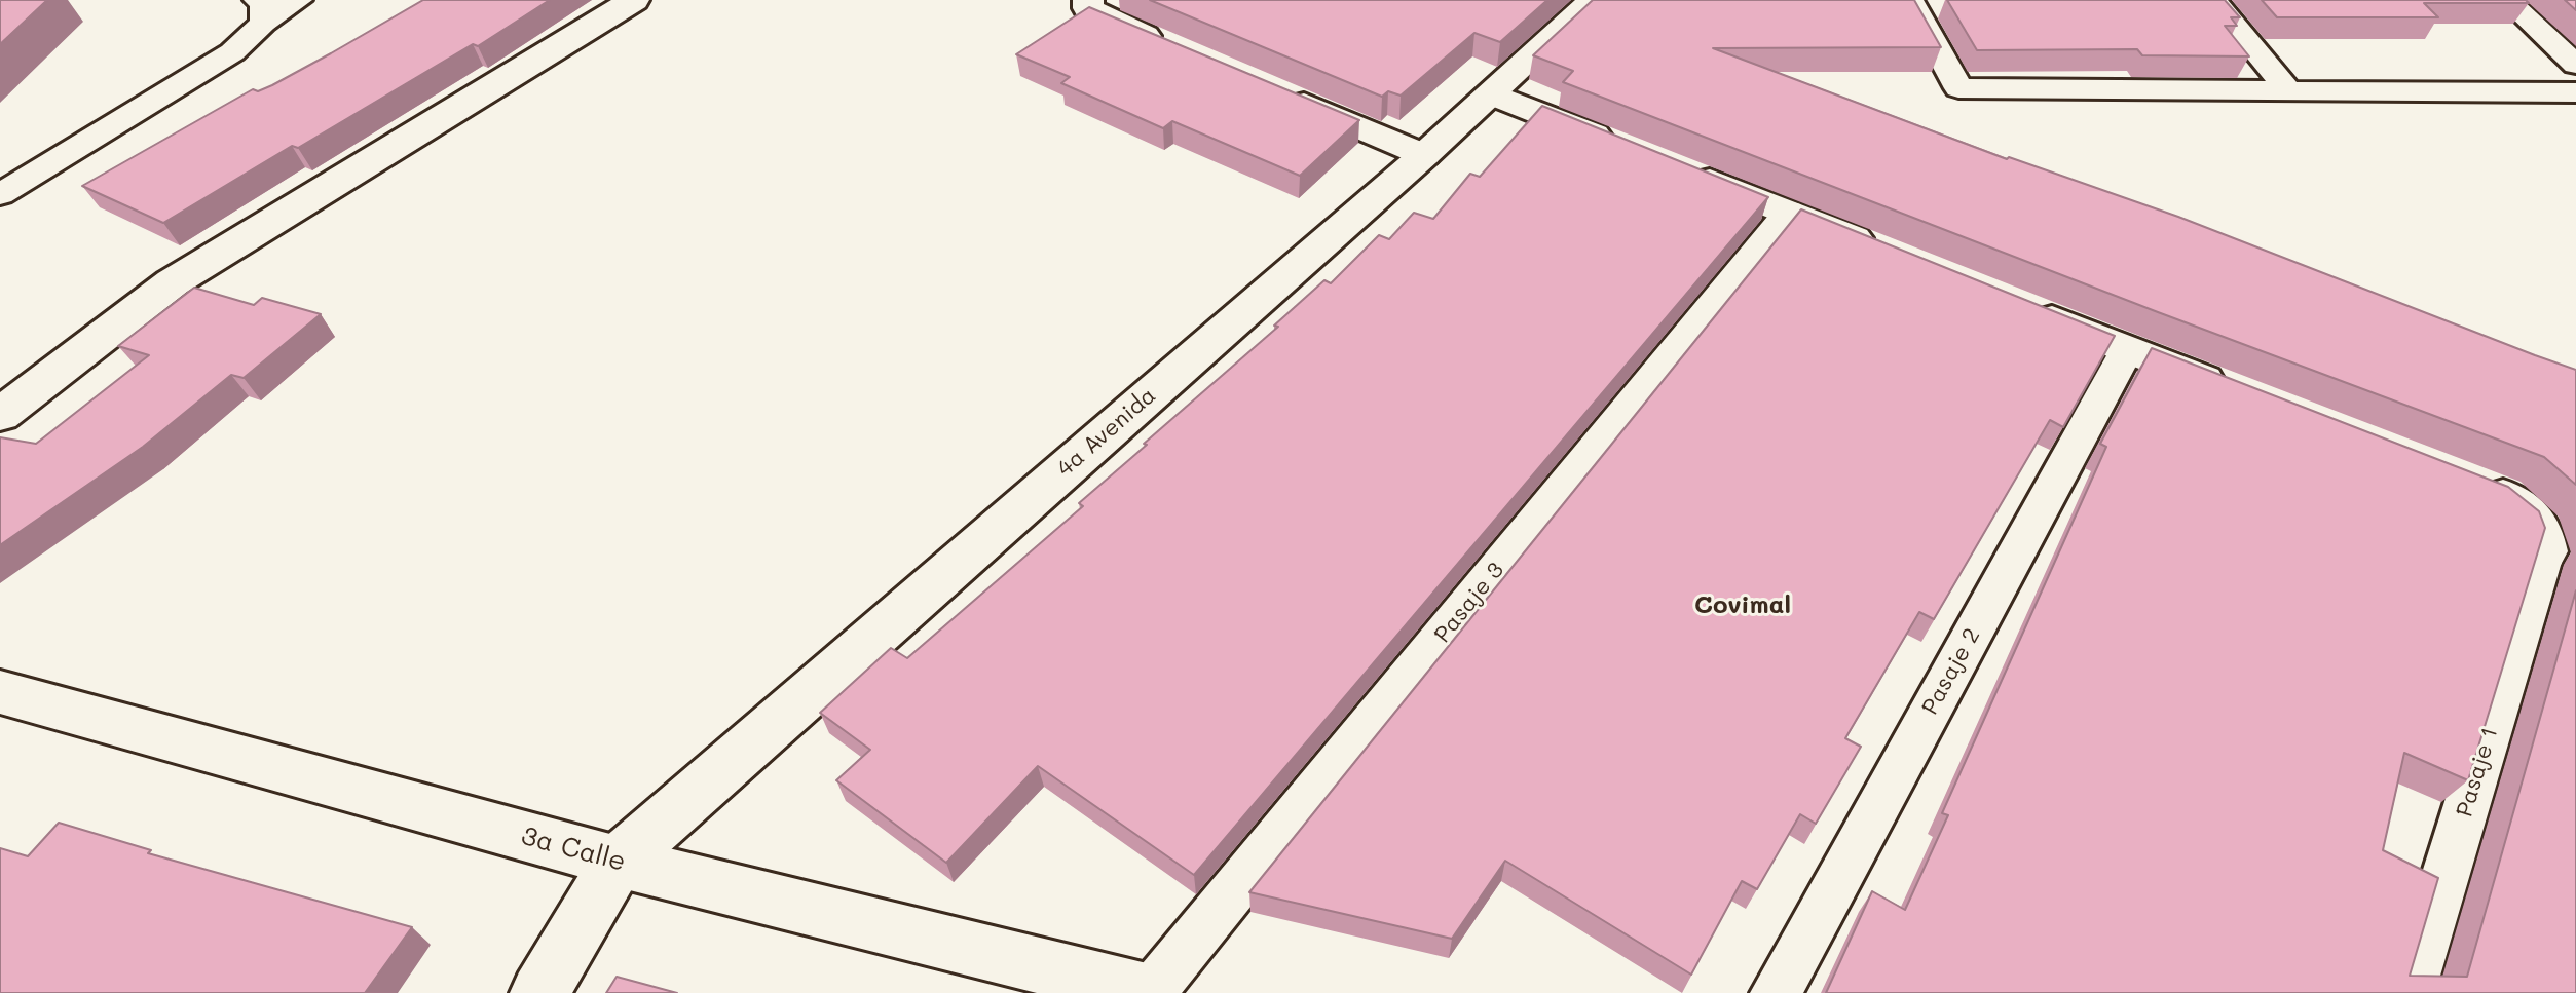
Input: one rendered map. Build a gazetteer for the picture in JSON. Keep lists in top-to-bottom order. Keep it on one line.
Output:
{"streets":{"street":["4a Avenida","3a Calle"],"lane":["Pasaje 3","Pasaje 2","Pasaje 1"]},"crossings":[["4a Avenida","3a Calle"],["Pasaje 3","3a Calle"]],"districts":["Covimal"]}
